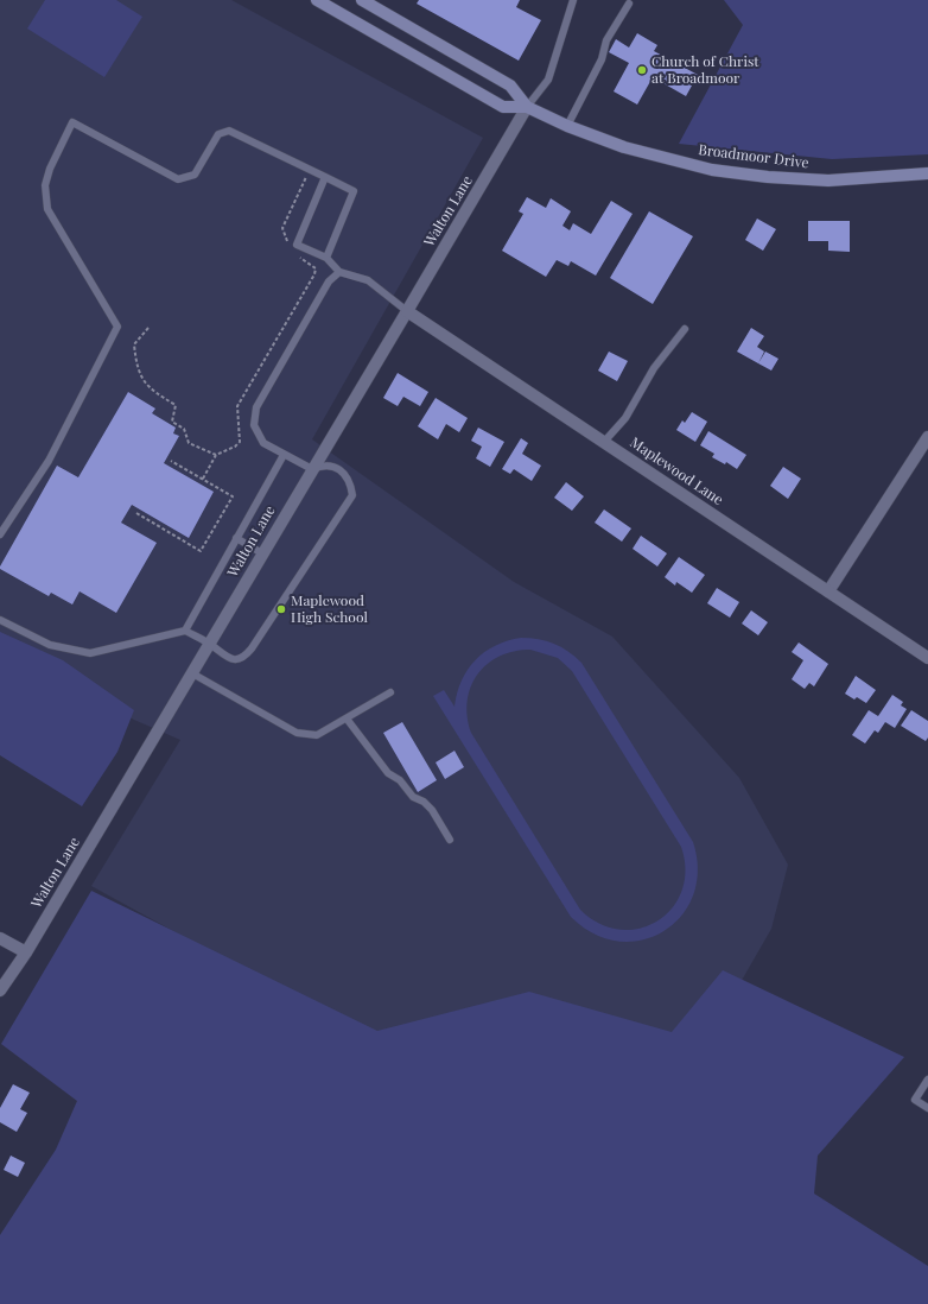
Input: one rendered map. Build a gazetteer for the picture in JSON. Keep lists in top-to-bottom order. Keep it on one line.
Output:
{"streets":{"main road":["Broadmoor Drive"],"street":["Walton Lane","Maplewood Lane"]},"crossings":[["Broadmoor Drive","Walton Lane"],["Walton Lane","Maplewood Lane"]],"places":["Church of Christ at Broadmoor","Maplewood High School"]}
